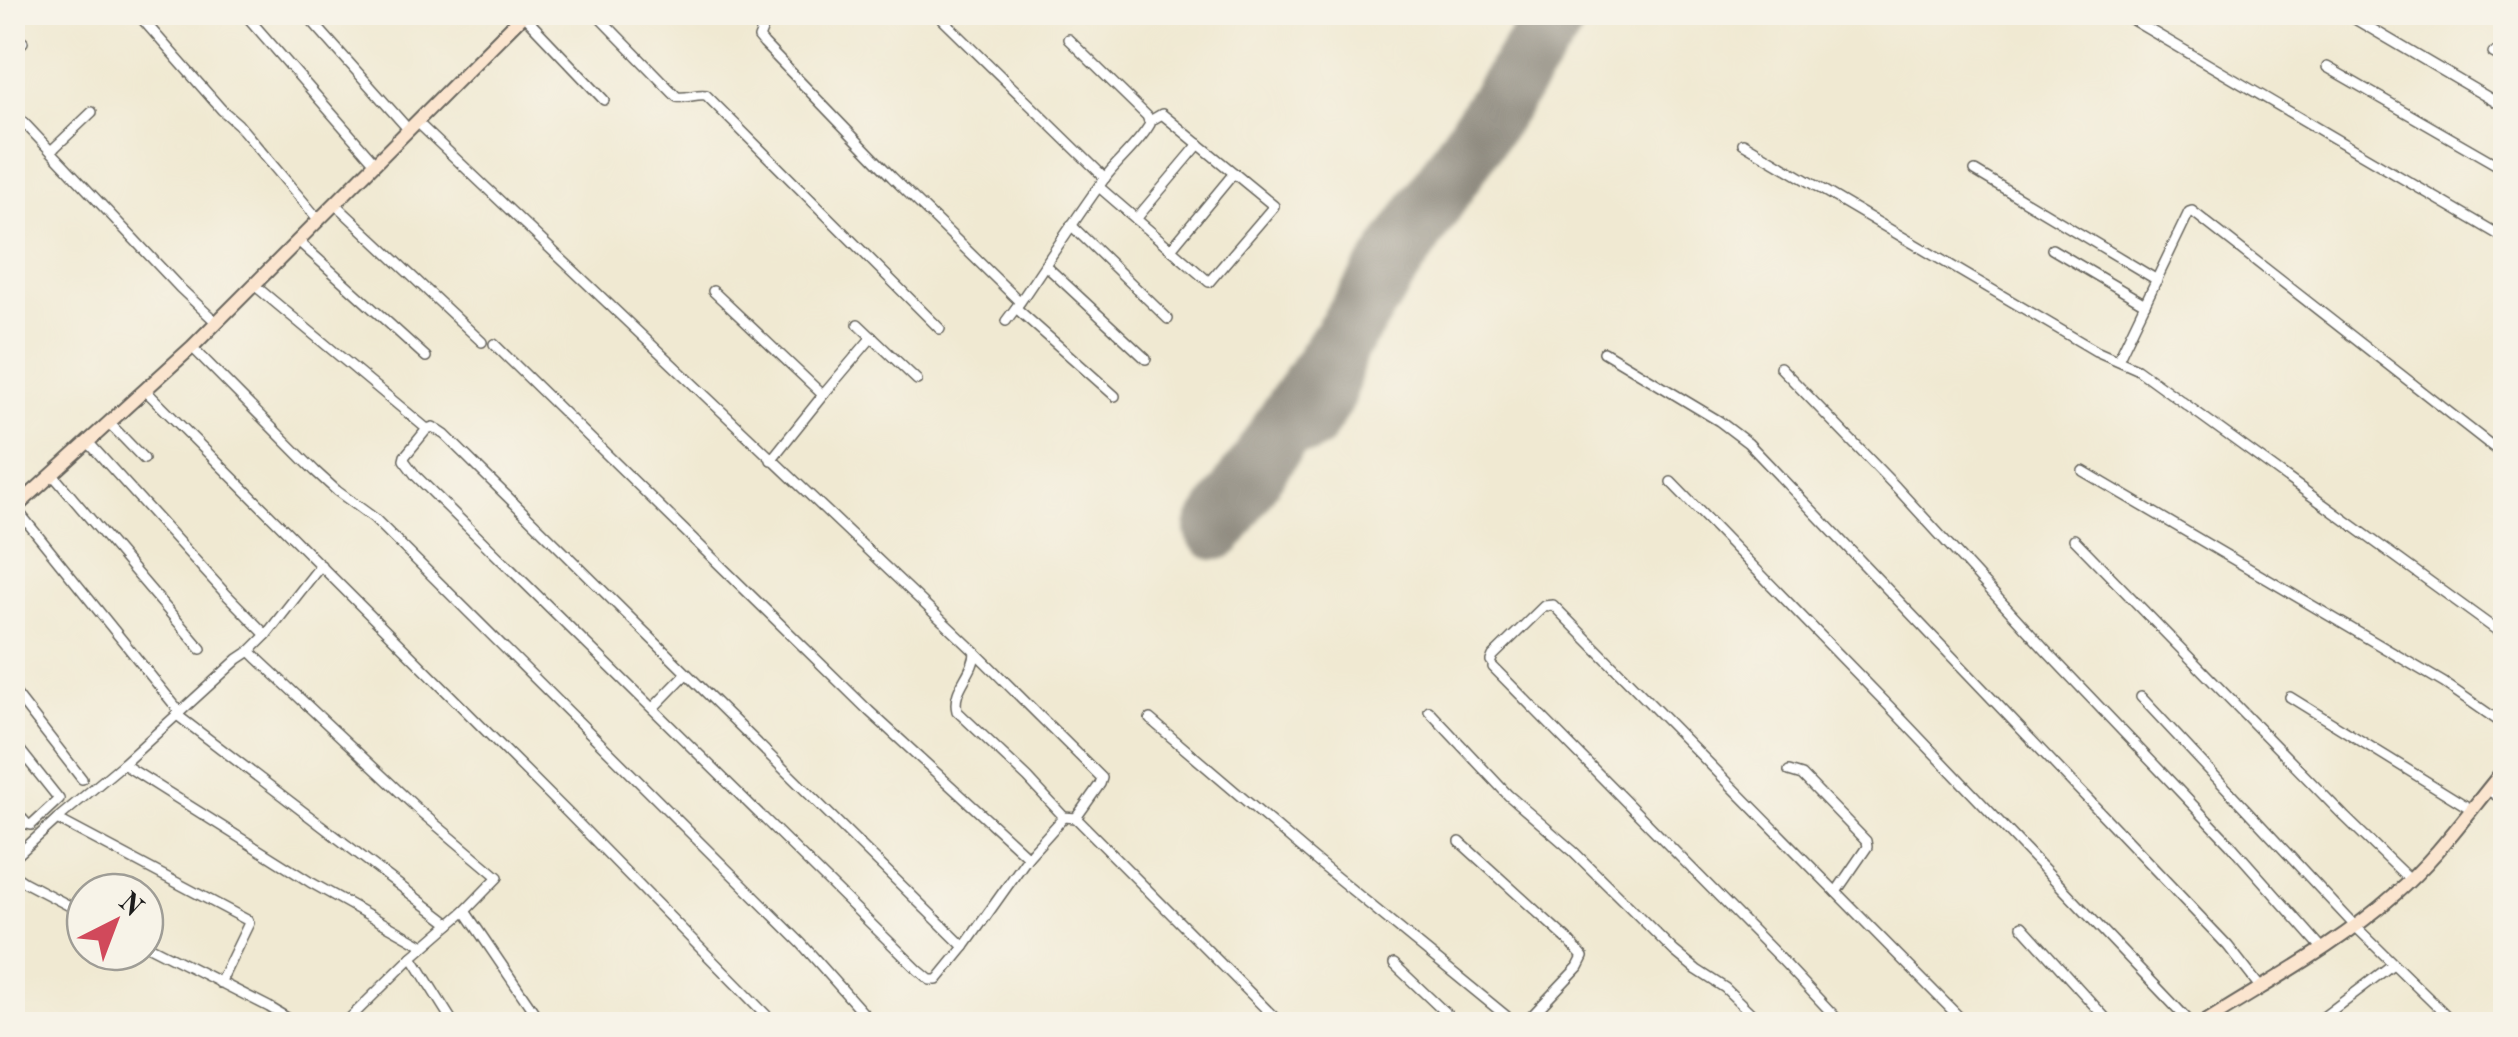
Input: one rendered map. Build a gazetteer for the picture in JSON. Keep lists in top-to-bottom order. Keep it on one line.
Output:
{"north":"top right"}
